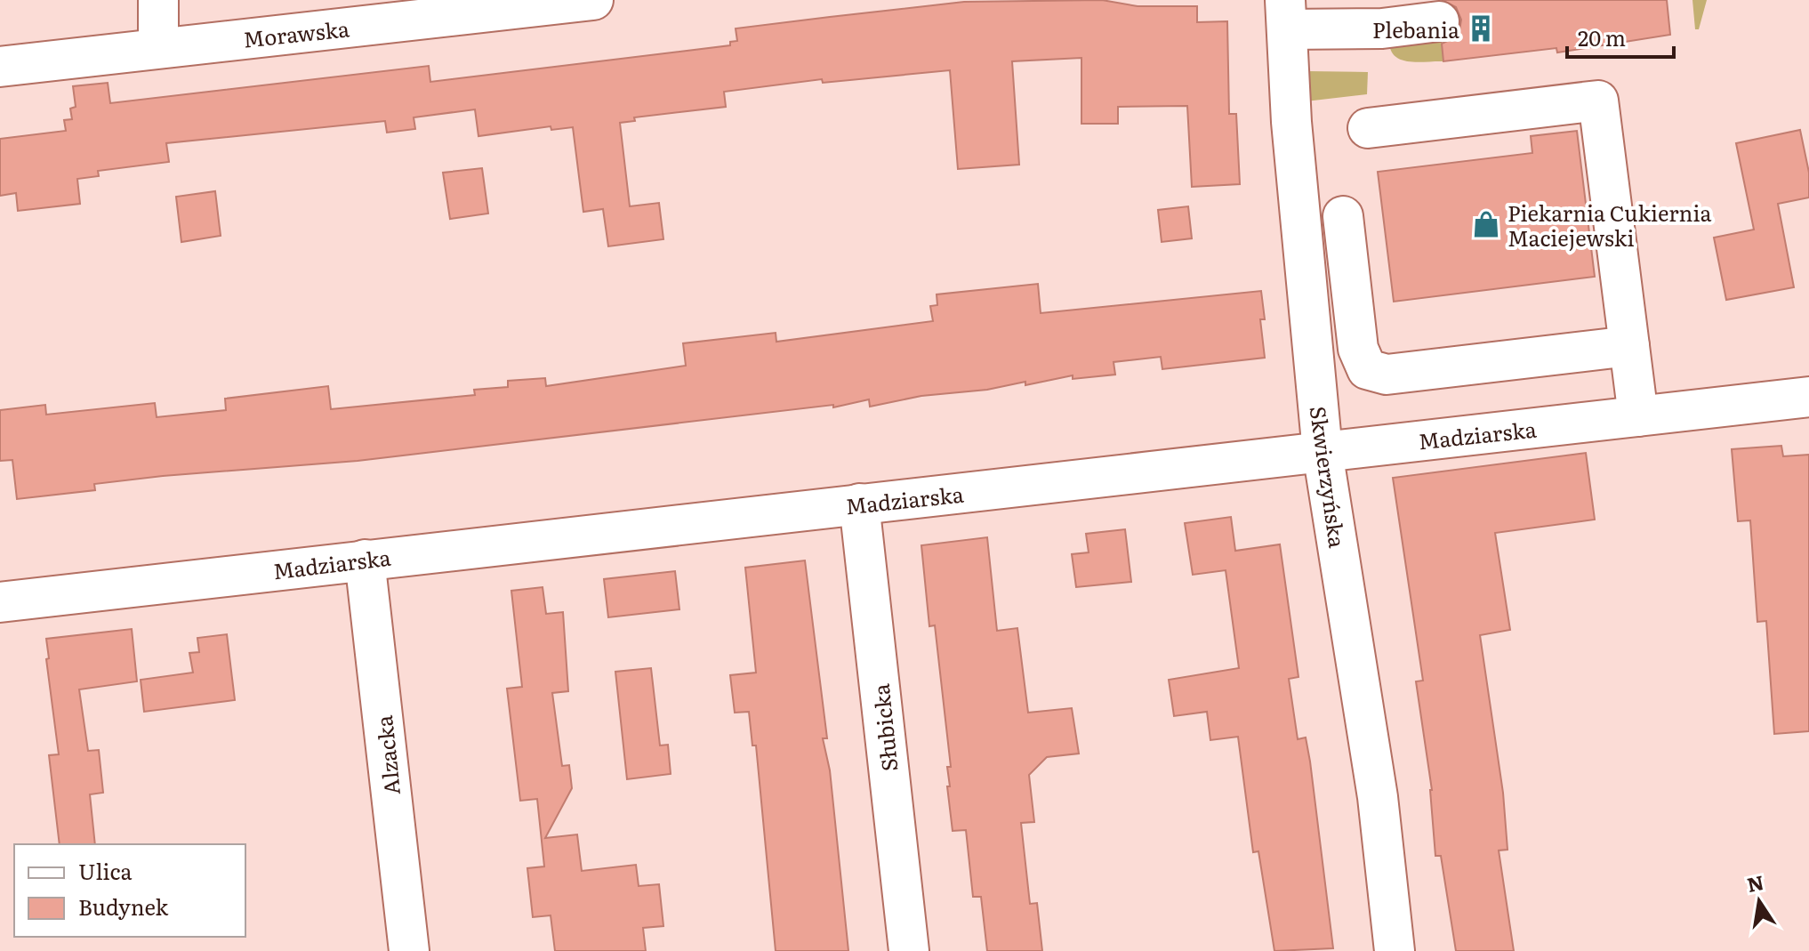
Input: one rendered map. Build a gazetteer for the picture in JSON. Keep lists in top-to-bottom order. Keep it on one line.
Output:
{"streets":{"street":["Morawska","Madziarska","Skwierzyńska","Słubicka","Alzacka"]},"crossings":[["Madziarska","Skwierzyńska"],["Madziarska","Słubicka"],["Madziarska","Alzacka"]],"places":{"building":["Plebania"],"shop":["Piekarnia Cukiernia Maciejewski"]},"legend":["Ulica","Budynek"],"scale_bar":"20 m","north":"top"}
